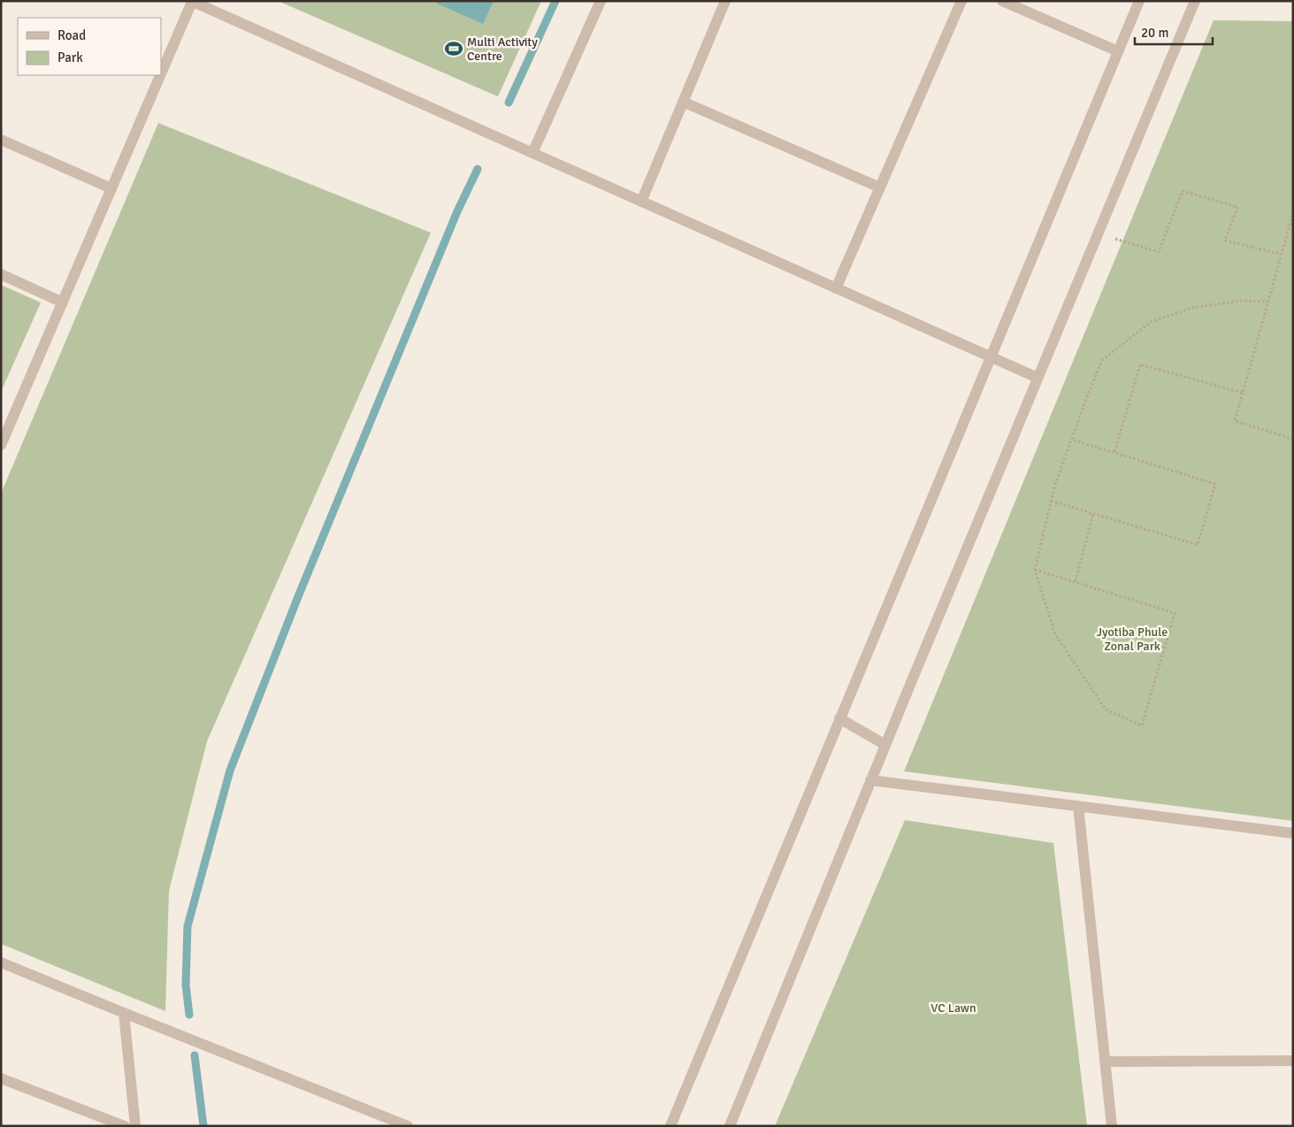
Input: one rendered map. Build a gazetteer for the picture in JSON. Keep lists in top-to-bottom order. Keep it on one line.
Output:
{"parks":["Jyotiba Phule Zonal Park","VC Lawn"],"places":{"sports":["Multi Activity Centre"]},"legend":["Road","Park"],"scale_bar":"20 m"}
